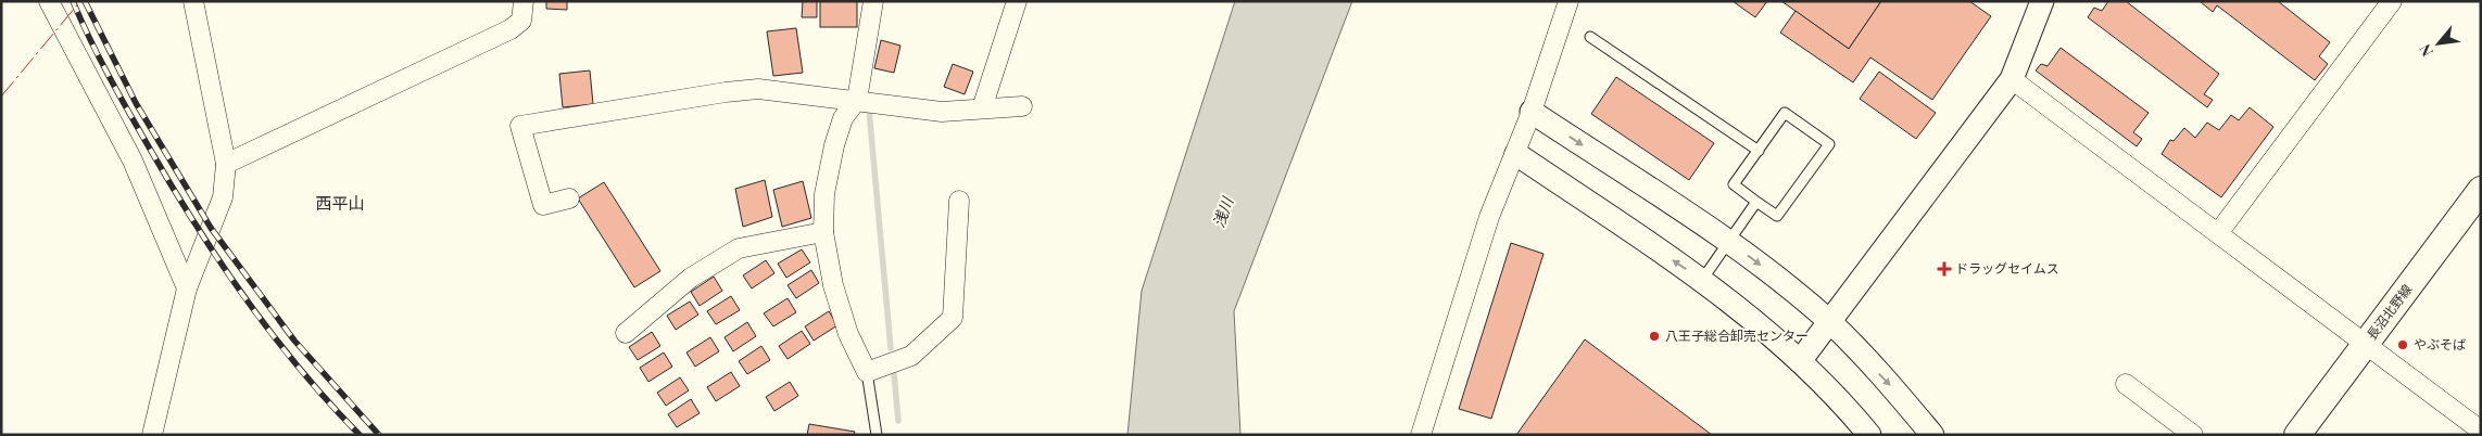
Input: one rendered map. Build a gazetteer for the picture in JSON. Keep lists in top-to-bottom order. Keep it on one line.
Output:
{"streets":{"main road":["長沼北野線"]},"districts":["西平山"],"water":["浅川"],"places":{"health":["ドラッグセイムス"],"other":["八王子総合卸売センター","やぶそば"]},"north":"bottom left"}
